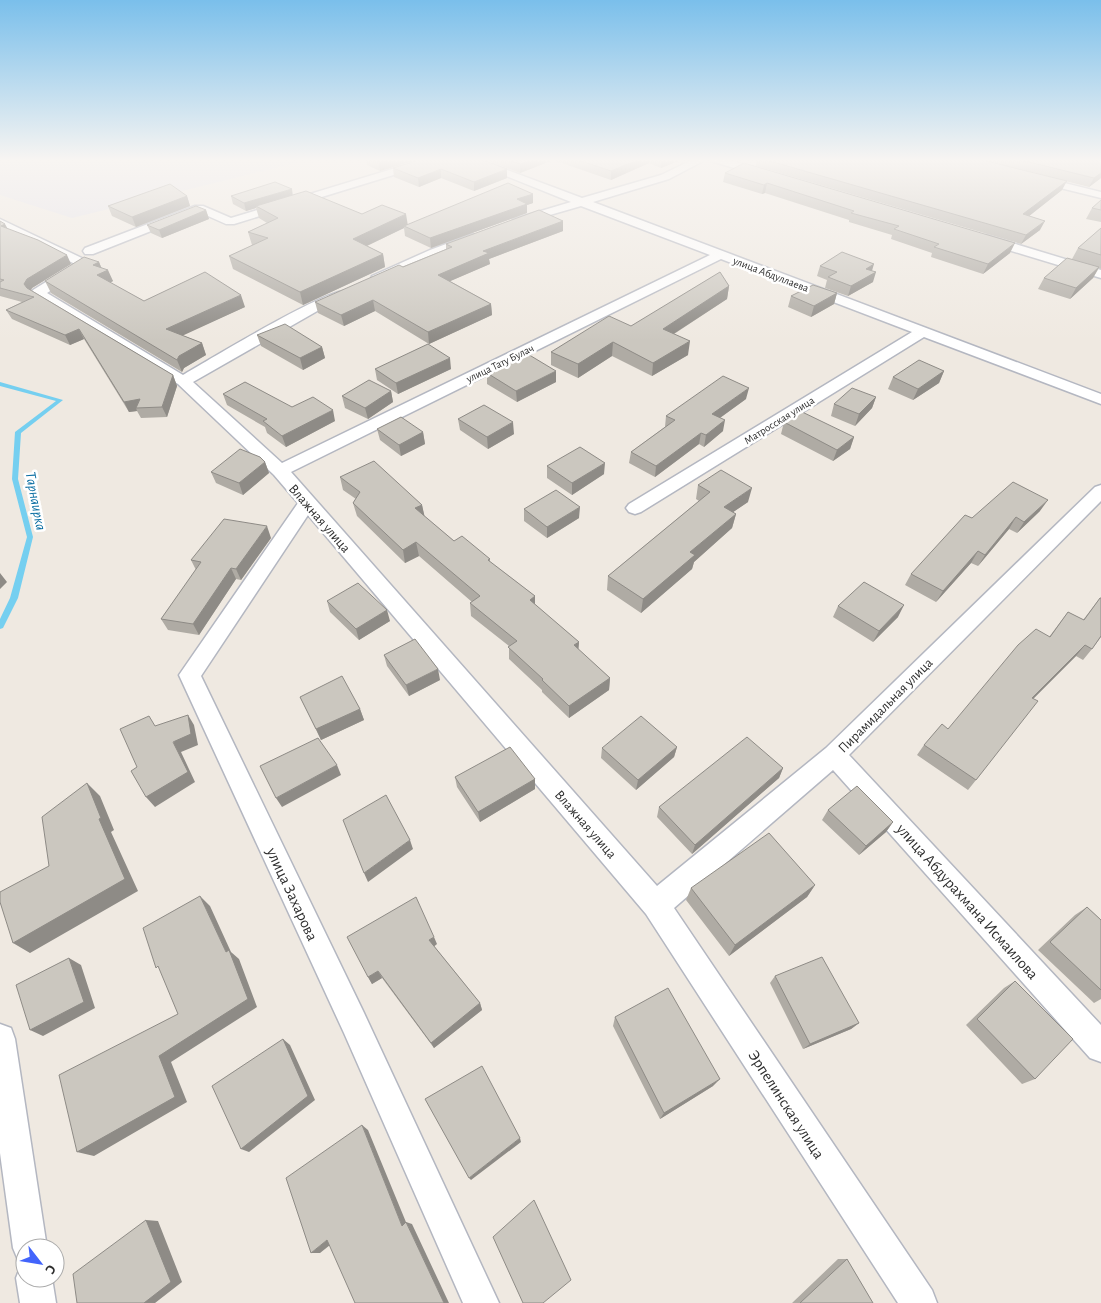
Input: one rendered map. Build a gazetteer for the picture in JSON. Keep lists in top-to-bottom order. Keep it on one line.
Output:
{"streets":{"street":["улица Абдуллаева","улица Тату Булач","Матросская улица","Влажная улица","Пирамидальная улица","улица Захарова","улица Абдурахмана Исмаилова","Эрпелинская улица"]},"crossings":[["улица Абдуллаева","улица Тату Булач"],["улица Абдуллаева","Матросская улица"],["улица Тату Булач","Влажная улица"],["Влажная улица","Пирамидальная улица"],["Влажная улица","улица Захарова"],["Влажная улица","Эрпелинская улица"],["Пирамидальная улица","улица Абдурахмана Исмаилова"],["Пирамидальная улица","Эрпелинская улица"]],"water":["Тарнаирка"],"north":"bottom right"}
